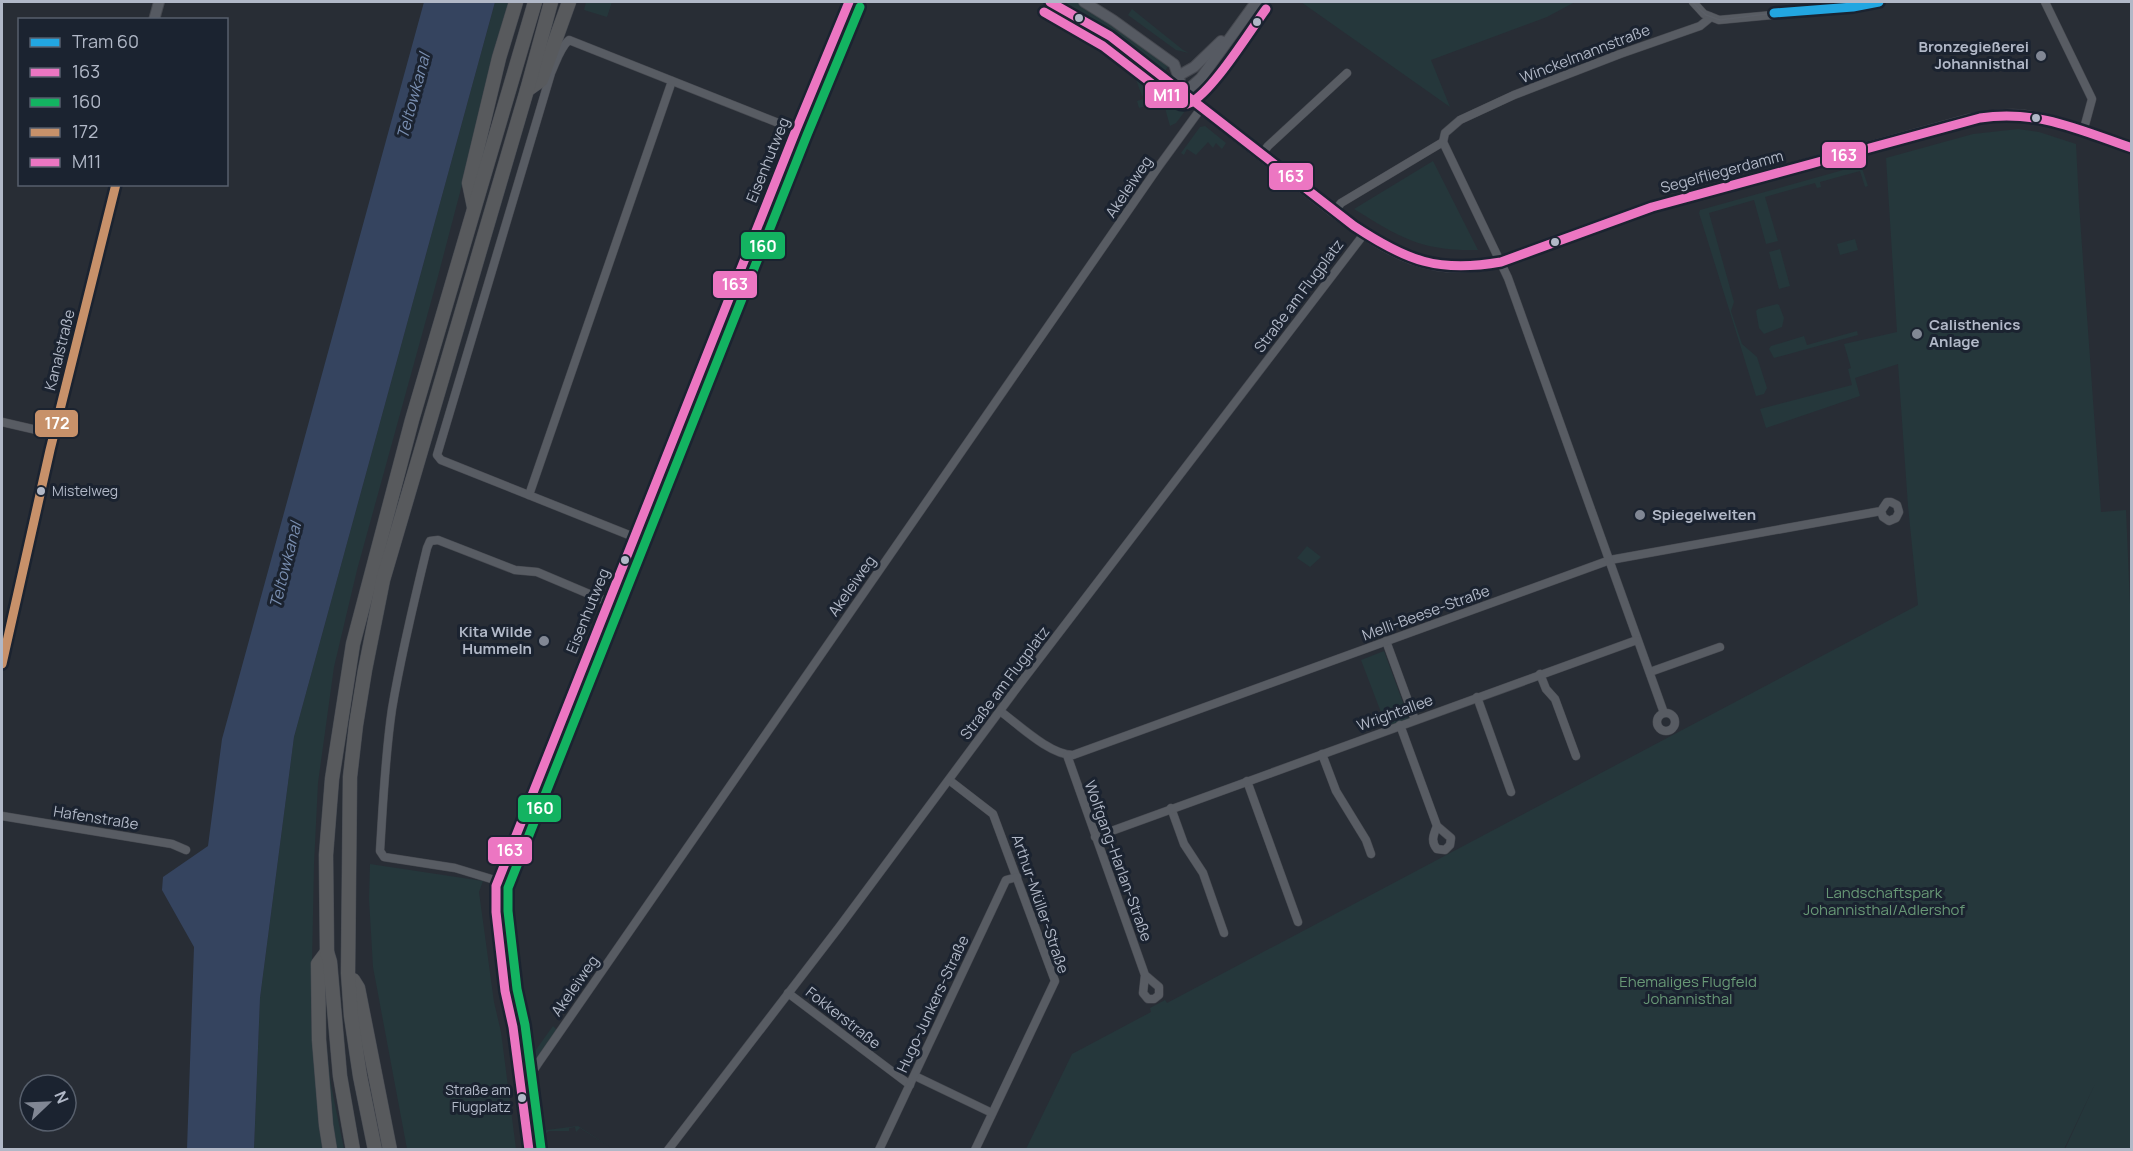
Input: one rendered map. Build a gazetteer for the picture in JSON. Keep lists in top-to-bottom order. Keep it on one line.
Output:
{"streets":{"street":["Winckelmannstraße","Eisenhutweg","Segelfliegerdamm","Akeleiweg","Straße am Flugplatz","Kanalstraße","Melli-Beese-Straße","Wrightallee","Hafenstraße","Wolfgang-Harlan-Straße","Arthur-Müller-Straße","Hugo-Junkers-Straße","Fokkerstraße"]},"crossings":[["Winckelmannstraße","Segelfliegerdamm"],["Eisenhutweg","Akeleiweg"],["Segelfliegerdamm","Akeleiweg"],["Segelfliegerdamm","Straße am Flugplatz"],["Straße am Flugplatz","Arthur-Müller-Straße"],["Straße am Flugplatz","Fokkerstraße"],["Melli-Beese-Straße","Wolfgang-Harlan-Straße"],["Wrightallee","Wolfgang-Harlan-Straße"],["Arthur-Müller-Straße","Hugo-Junkers-Straße"],["Hugo-Junkers-Straße","Fokkerstraße"]],"water":["Teltowkanal"],"parks":["Landschaftspark Johannisthal/Adlershof","Ehemaliges Flugfeld Johannisthal"],"places":["Bronzegießerei Johannisthal","Calisthenics Anlage","Mistelweg","Spiegelwelten","Kita Wilde Hummeln","Straße am Flugplatz"],"lines":["tram line 60","transit line 163","transit line 160","transit line M11","transit line 172"],"legend":["Tram 60","163","160","172","M11"],"north":"top right"}
